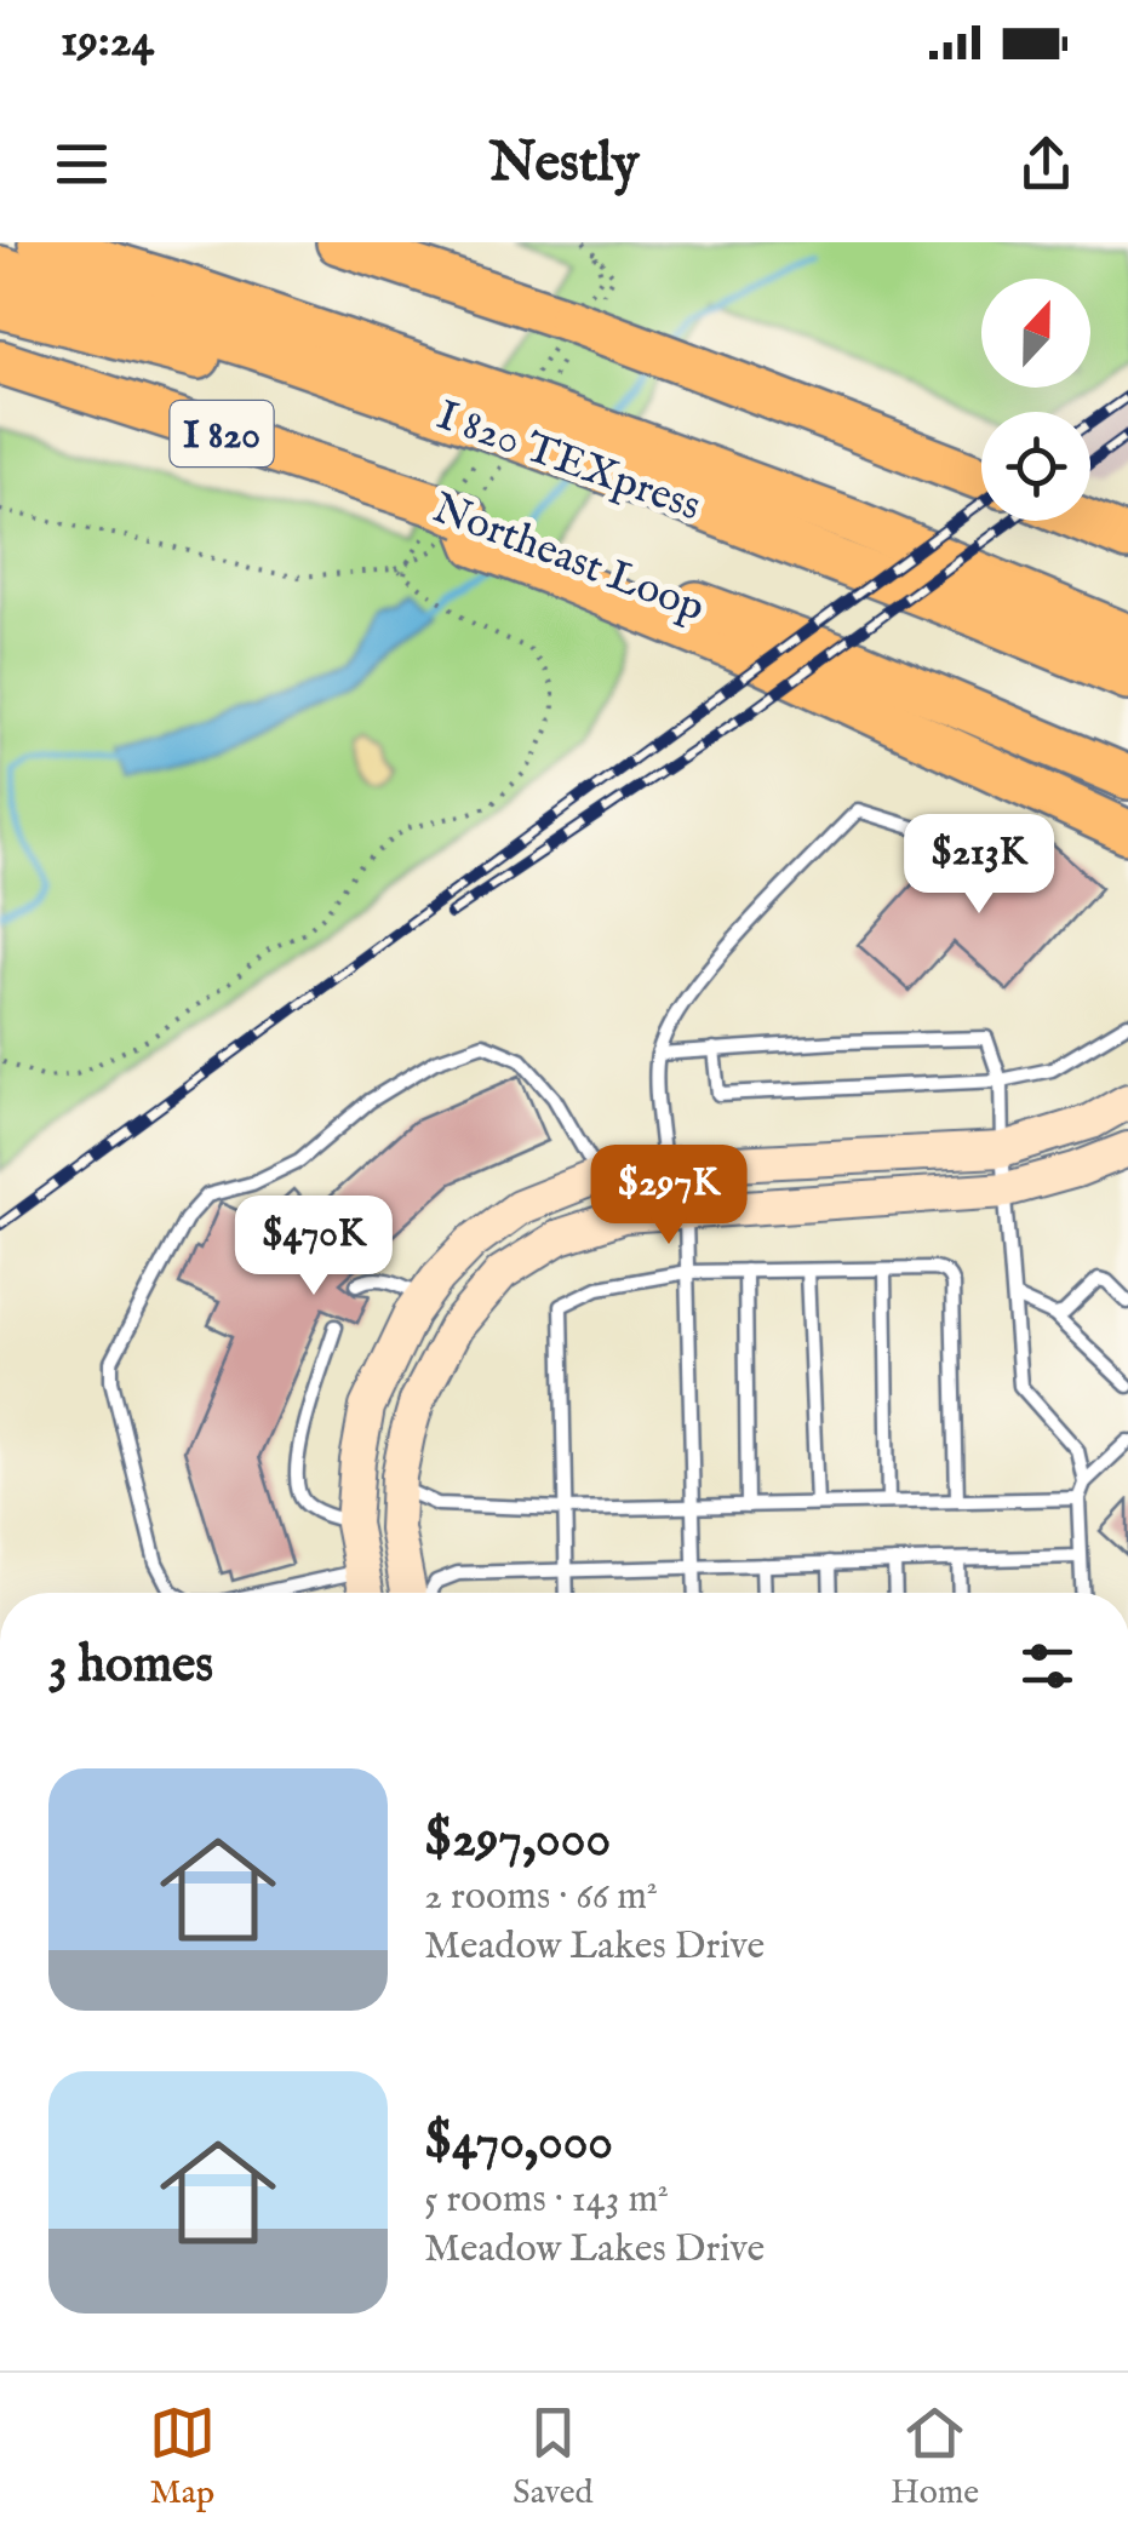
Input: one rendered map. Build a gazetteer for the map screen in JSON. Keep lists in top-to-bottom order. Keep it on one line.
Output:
{"streets":{"highway":["I 820","I 820 TEXpress","Northeast Loop"]},"north":"top","page":{"status":"19:24","header":"Nestly","price":["$213K","$297K","$470K"],"heading":"3 homes","list":[{"name":"$297,000","note":"2 rooms · 66 m² · Meadow Lakes Drive"},{"name":"$470,000","note":"5 rooms · 143 m² · Meadow Lakes Drive"}],"tabs":["Map","Saved","Home"]}}
